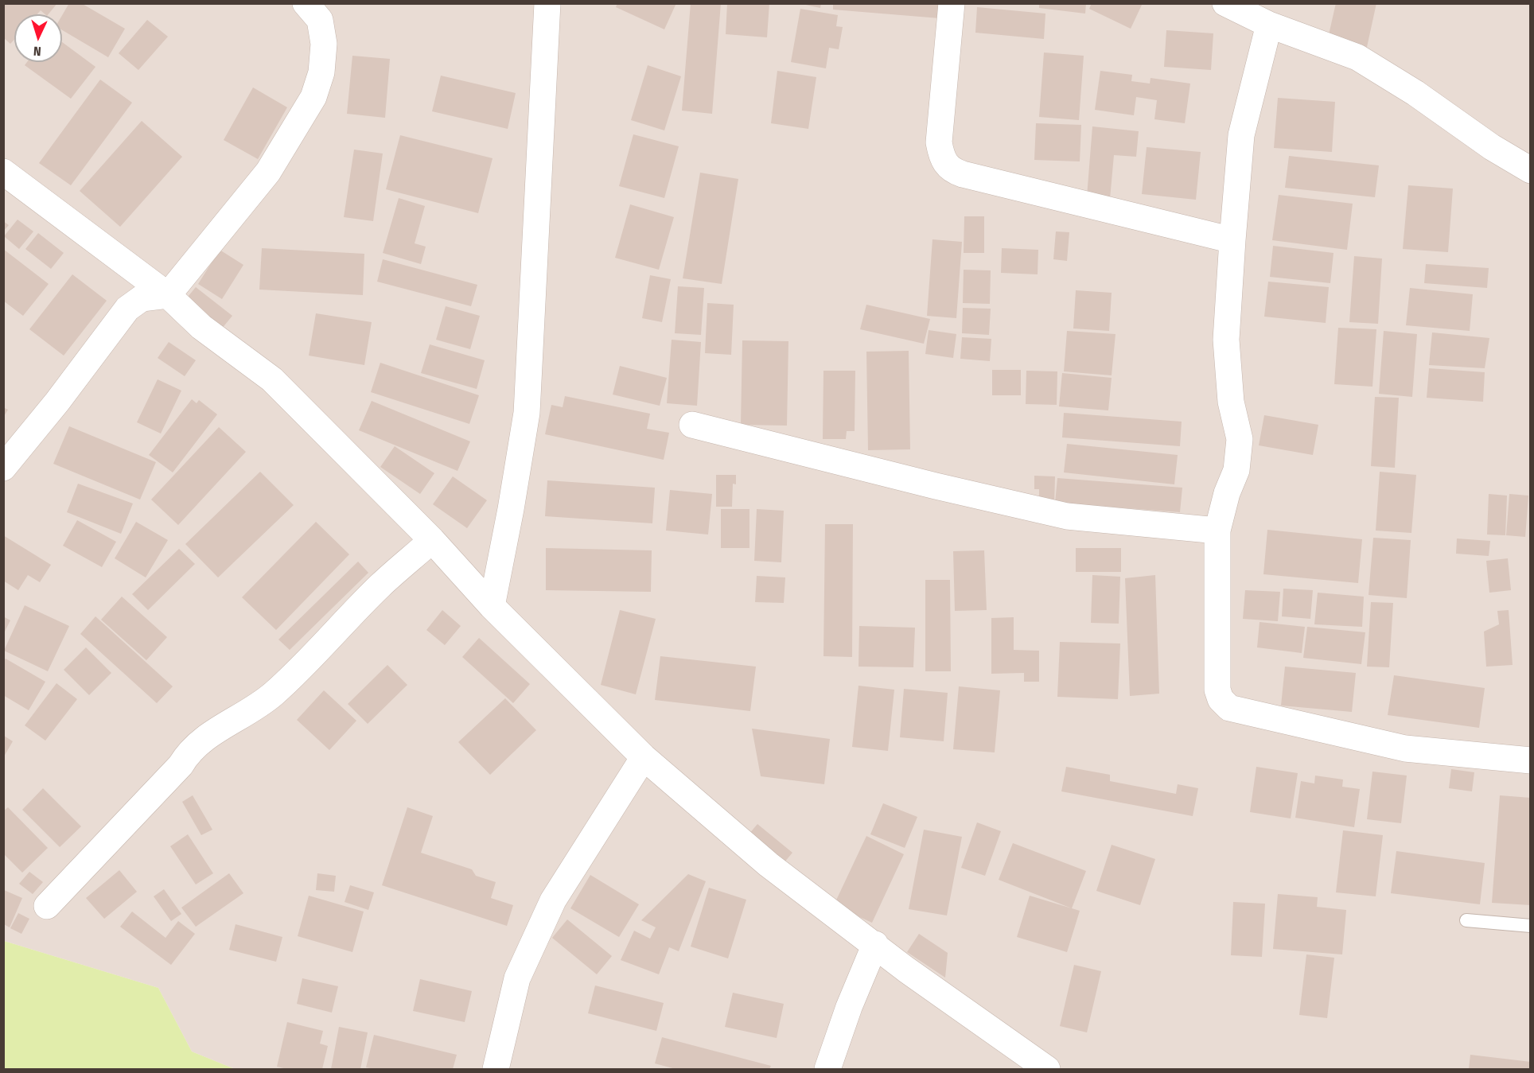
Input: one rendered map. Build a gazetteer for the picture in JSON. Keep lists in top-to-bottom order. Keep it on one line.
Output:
{"north":"bottom"}
